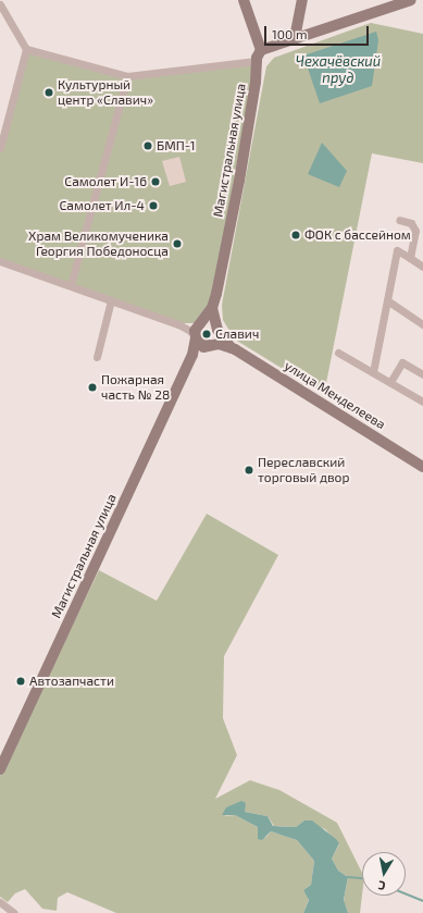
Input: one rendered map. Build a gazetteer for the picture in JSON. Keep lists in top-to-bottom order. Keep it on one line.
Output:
{"streets":{"main road":["Магистральная улица","улица Менделеева"]},"water":["Чехачёвский пруд"],"places":["Культурный центр «Славич»","БМП-1","Самолет И-16","Самолет Ил-4","ФОК с бассейном","Храм Великомученика Георгия Победоносца","Славич","Пожарная часть № 28","Переславский торговый двор","Автозапчасти"],"scale_bar":"100 m","north":"bottom"}
